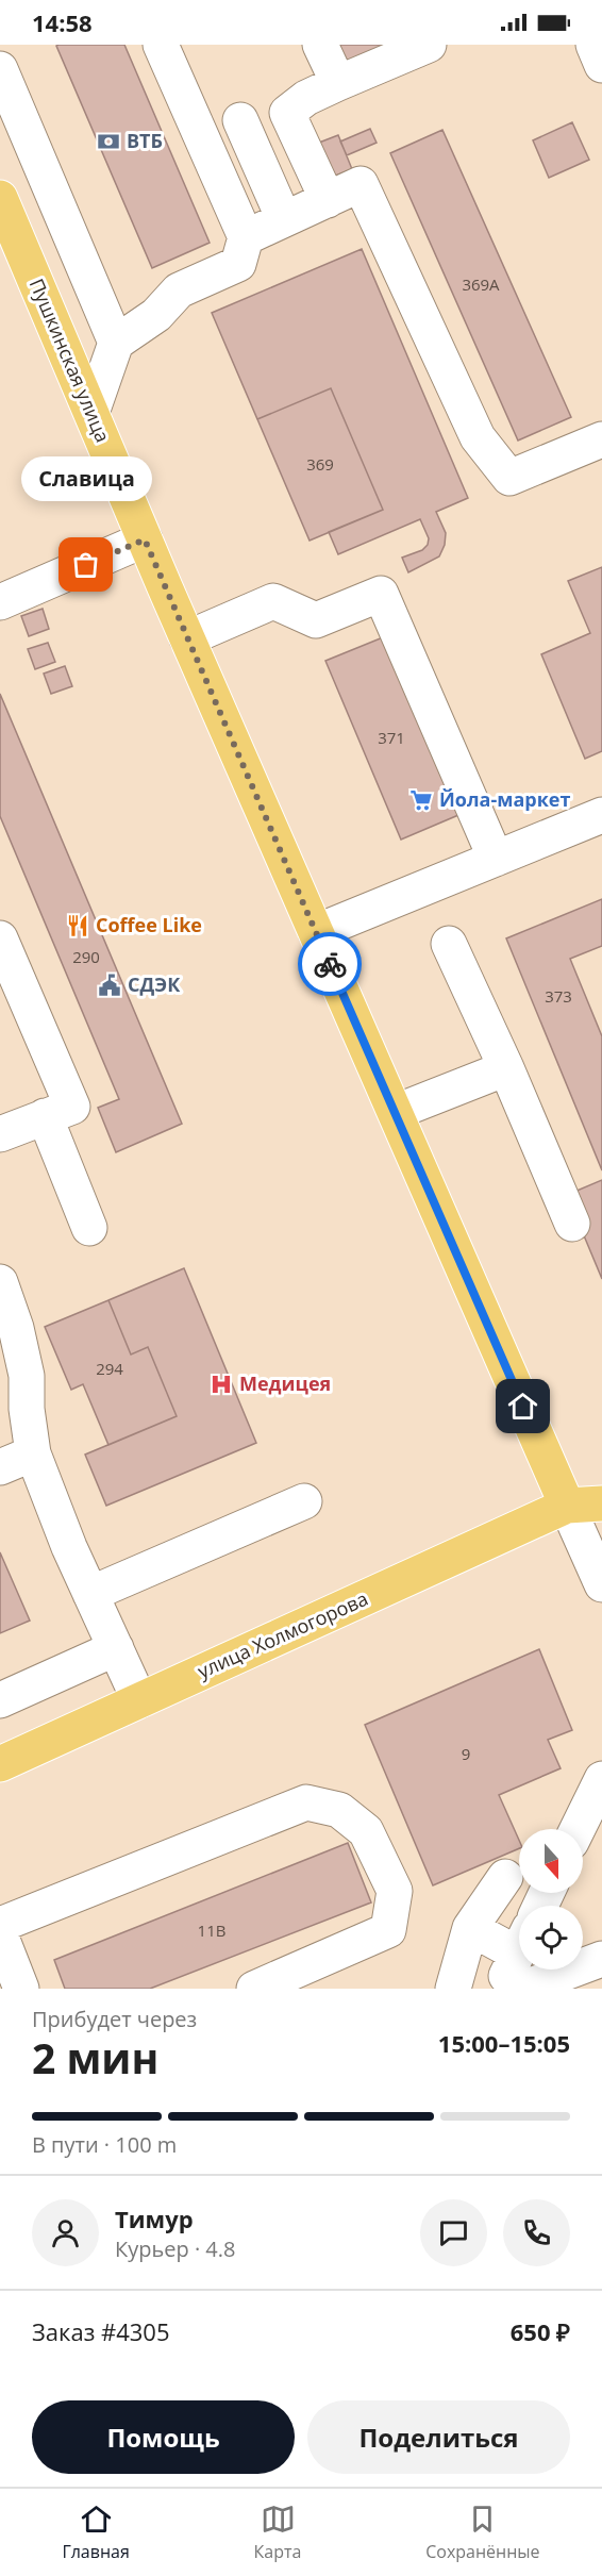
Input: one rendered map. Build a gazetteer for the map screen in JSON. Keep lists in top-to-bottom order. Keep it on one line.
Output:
{"streets":{"main road":["Пушкинская улица","улица Холмогорова"]},"crossings":[["Пушкинская улица","улица Холмогорова"]],"places":{"bank":["ВТБ"],"other":["Славица"],"supermarket":["Йола-маркет"],"restaurant":["Coffee Like"],"public building":["СДЭК"],"hospital":["Медицея"]},"house_numbers":["369А","369","371","290","373","294","9","11В"],"north":"bottom","page":{"status":"14:58","bubble":"Славица","heading":["2 мин","Прибудет через","15:00–15:05"],"panel":["Тимур","Курьер · 4.8","Заказ #4305","650 ₽"],"bar":"В пути · 100 m","buttons":["Помощь","Поделиться"],"tabs":["Главная","Карта","Сохранённые"]}}
